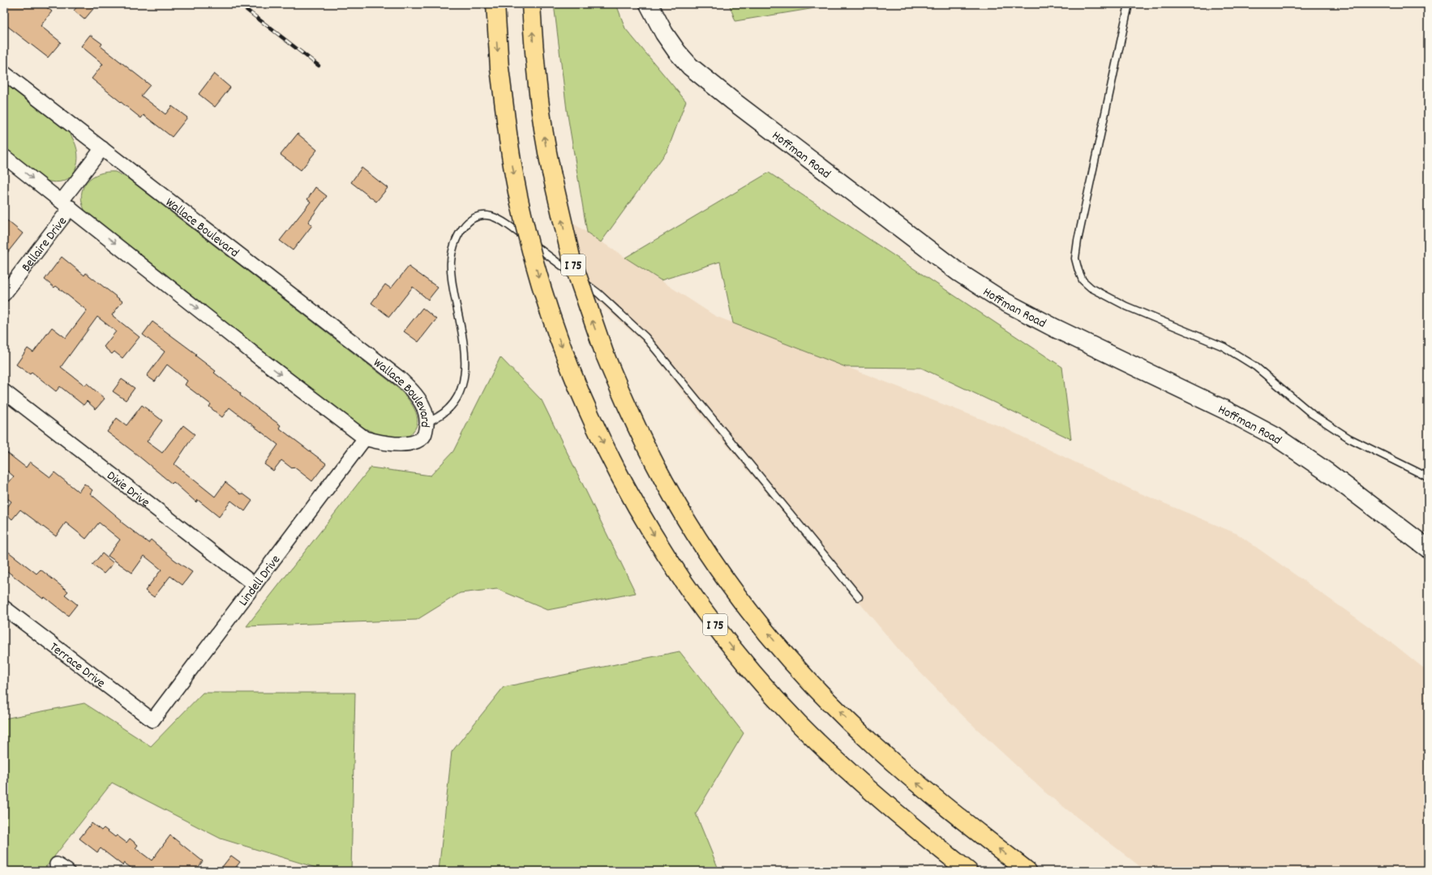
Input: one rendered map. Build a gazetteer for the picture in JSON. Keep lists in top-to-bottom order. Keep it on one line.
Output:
{"streets":{"highway":["I 75"],"street":["Hoffman Road","Wallace Boulevard","Bellaire Drive","Dixie Drive","Lindell Drive","Terrace Drive"]},"crossings":[["Wallace Boulevard","Bellaire Drive"],["Wallace Boulevard","Lindell Drive"],["Dixie Drive","Lindell Drive"],["Lindell Drive","Terrace Drive"]]}
